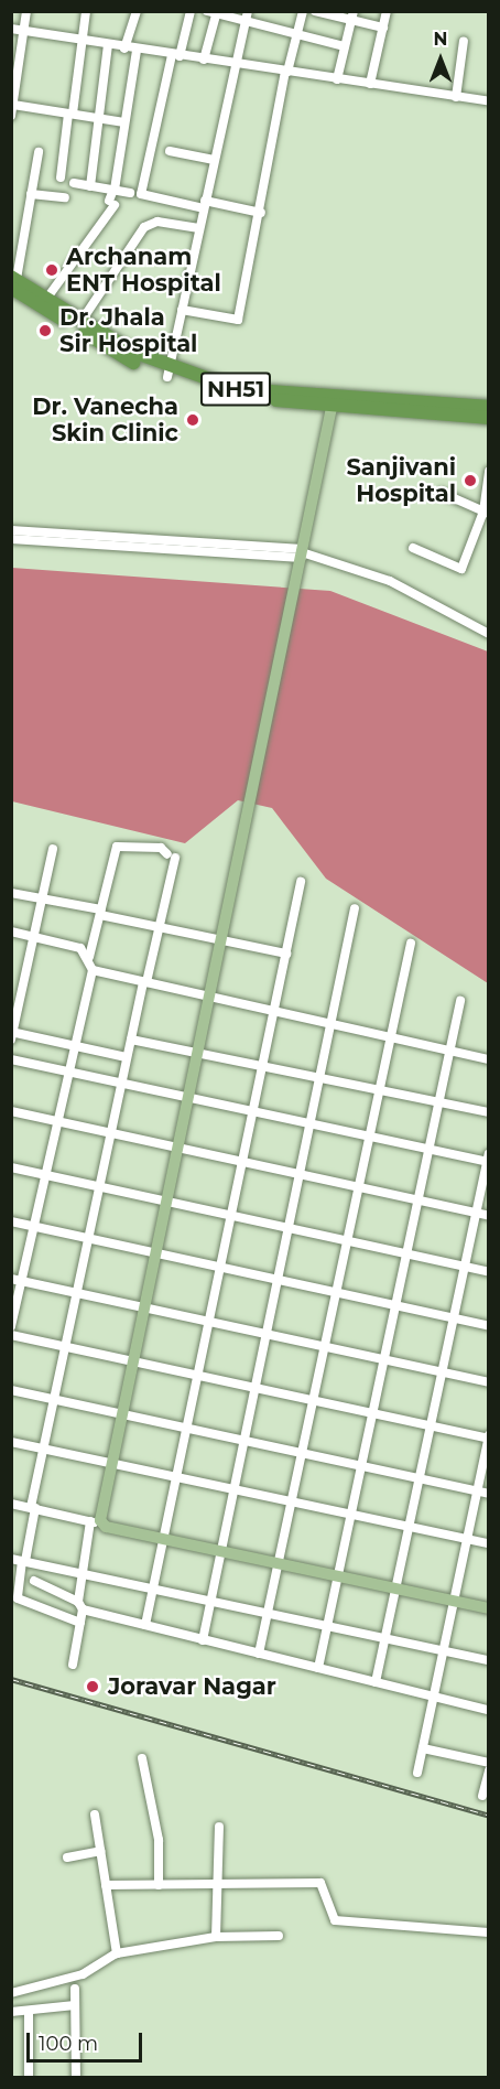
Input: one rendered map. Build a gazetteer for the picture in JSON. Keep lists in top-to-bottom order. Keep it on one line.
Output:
{"streets":{"highway":["NH51"]},"places":["Archanam ENT Hospital","Dr. Jhala Sir Hospital","Dr. Vanecha Skin Clinic","Sanjivani Hospital","Joravar Nagar"],"scale_bar":"100 m","north":"top"}
